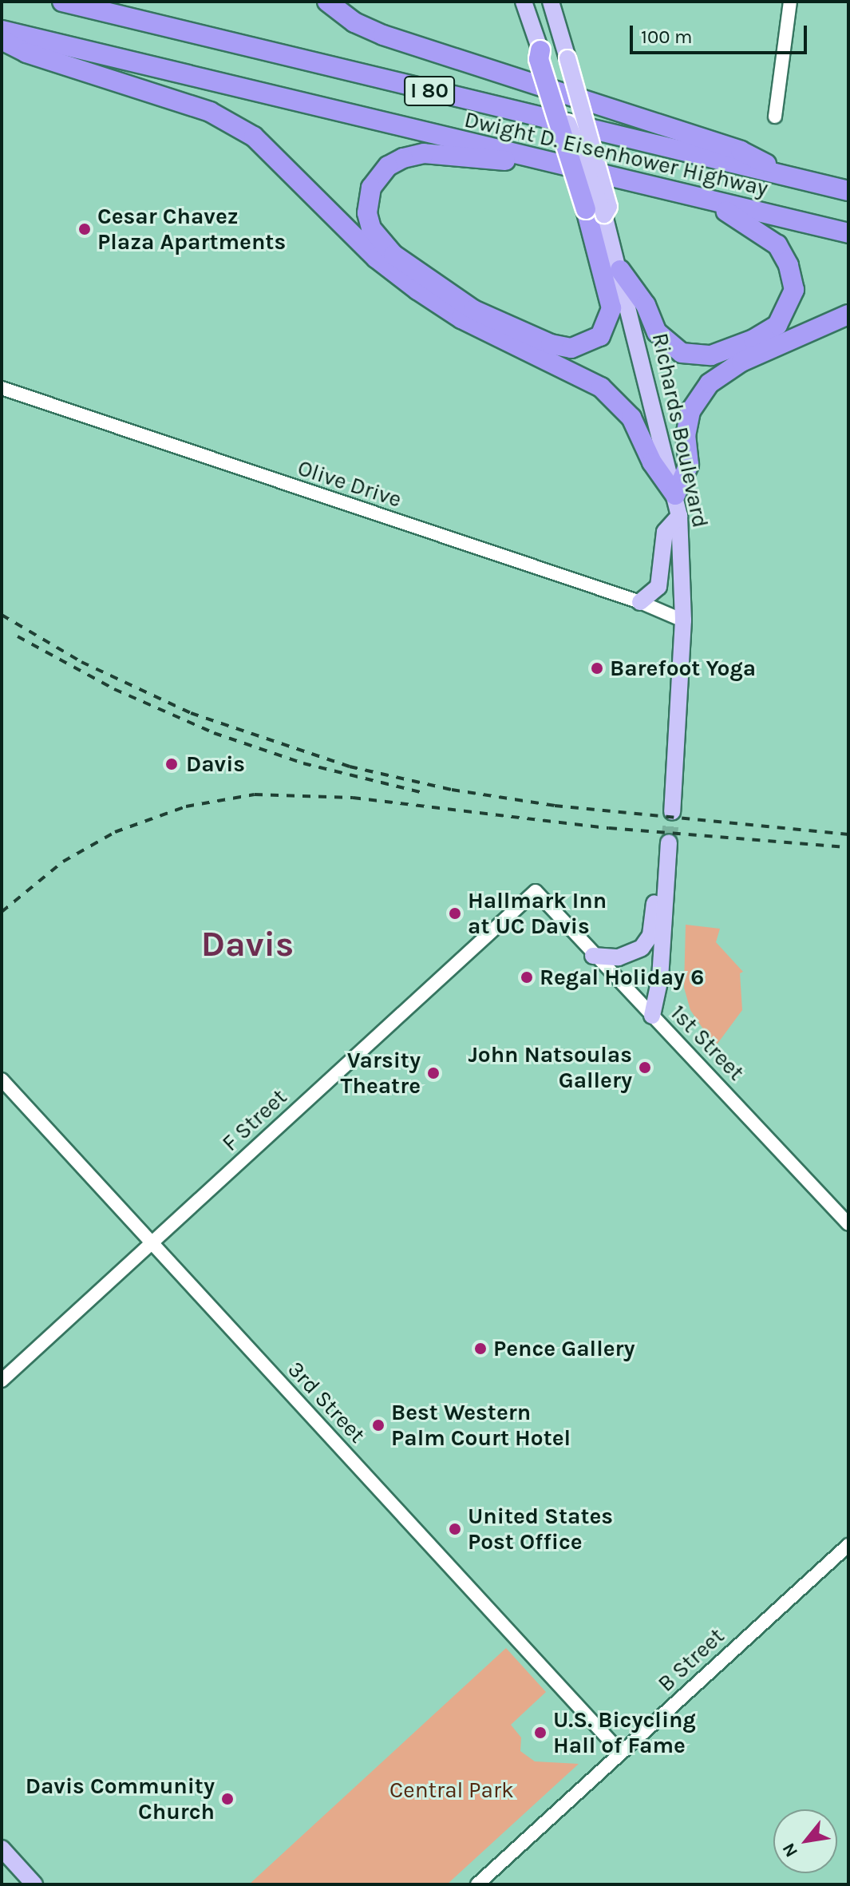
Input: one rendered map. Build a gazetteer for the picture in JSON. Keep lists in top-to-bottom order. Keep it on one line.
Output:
{"streets":{"highway":["I 80","Dwight D. Eisenhower Highway"],"main road":["Richards Boulevard"],"street":["Olive Drive","1st Street","F Street","3rd Street","B Street"]},"crossings":[["Richards Boulevard","Olive Drive"],["1st Street","F Street"],["F Street","3rd Street"],["3rd Street","B Street"]],"districts":["Davis"],"parks":["Central Park"],"places":["Cesar Chavez Plaza Apartments","Barefoot Yoga","Davis","Hallmark Inn at UC Davis","Regal Holiday 6","John Natsoulas Gallery","Varsity Theatre","Pence Gallery","Best Western Palm Court Hotel","United States Post Office","U.S. Bicycling Hall of Fame","Davis Community Church"],"scale_bar":"100 m","north":"bottom left"}
